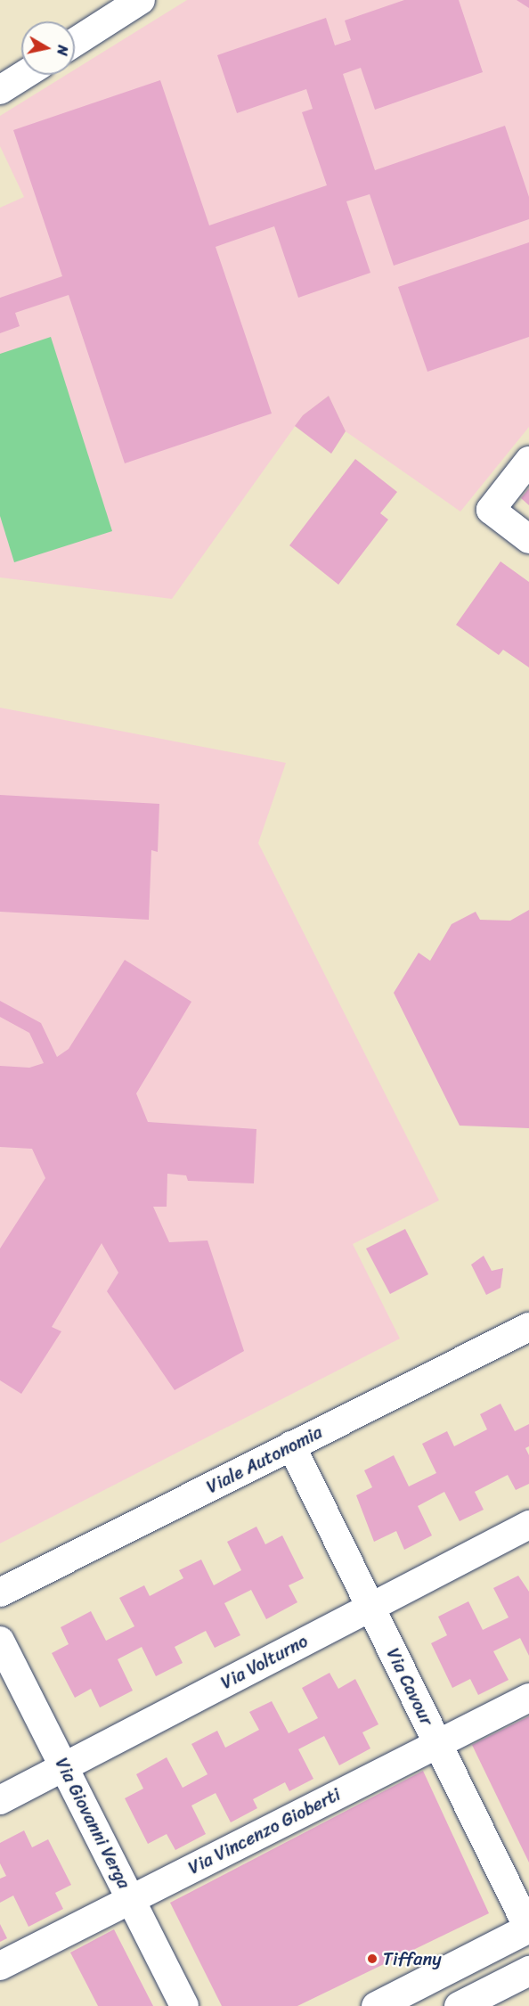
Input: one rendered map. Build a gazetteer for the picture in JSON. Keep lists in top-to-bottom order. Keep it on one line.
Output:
{"streets":{"street":["Viale Autonomia","Via Volturno","Via Cavour","Via Giovanni Verga","Via Vincenzo Gioberti"]},"crossings":[["Viale Autonomia","Via Cavour"],["Via Volturno","Via Cavour"],["Via Volturno","Via Giovanni Verga"],["Via Cavour","Via Vincenzo Gioberti"],["Via Giovanni Verga","Via Vincenzo Gioberti"]],"places":["Tiffany"],"north":"right"}
